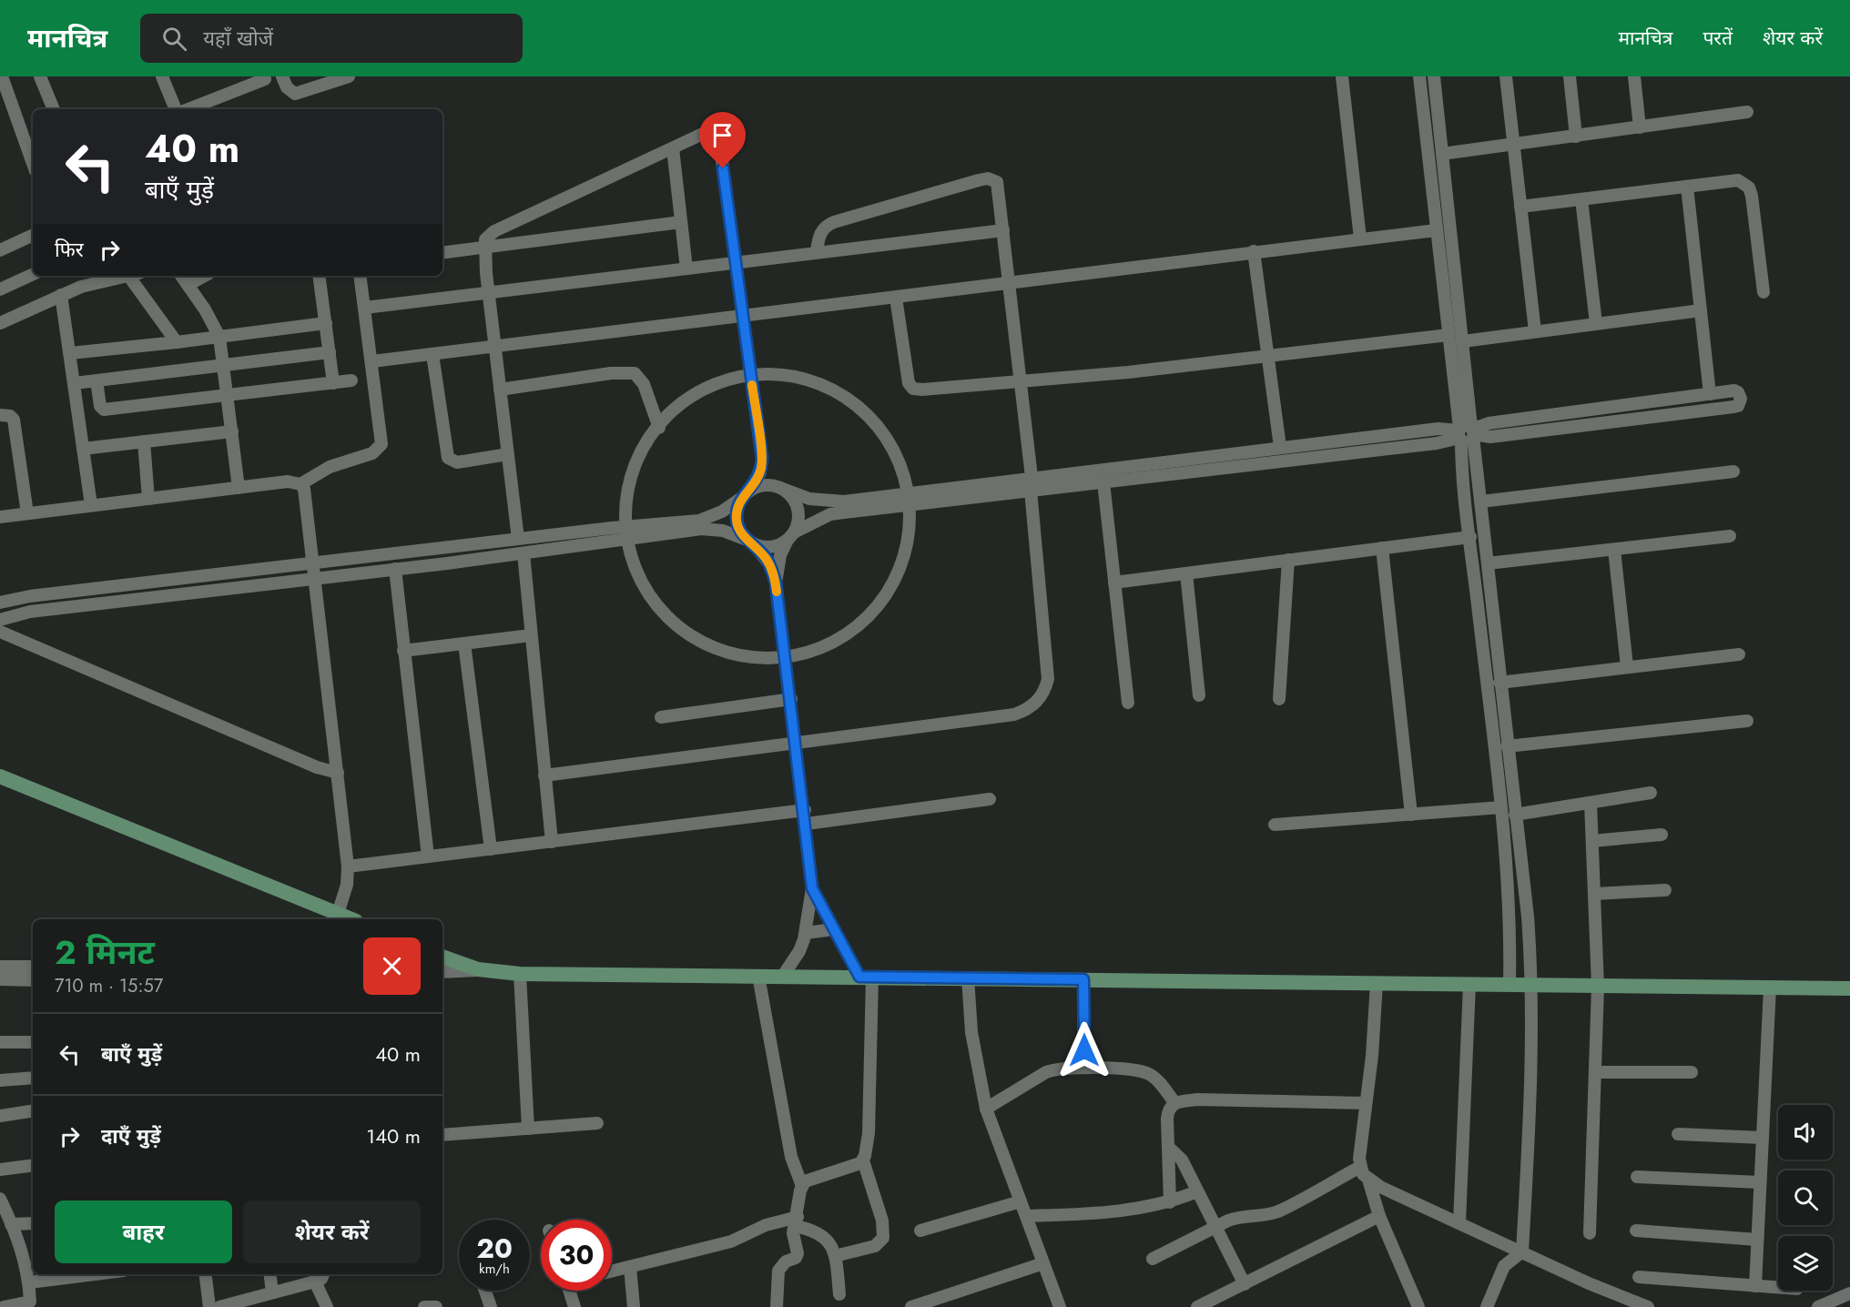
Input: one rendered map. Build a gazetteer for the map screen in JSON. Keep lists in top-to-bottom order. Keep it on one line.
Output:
{"page":{"header":"मानचित्र","search":"यहाँ खोजें","nav":["मानचित्र","परतें","शेयर करें"],"turn":["40 m","बाएँ मुड़ें"],"then":"फिर","heading":["2 मिनट","710 m · 15:57"],"list":[{"name":"बाएँ मुड़ें","value":"40 m"},{"name":"दाएँ मुड़ें","value":"140 m"}],"buttons":["बाहर","शेयर करें"],"speed":"20 km/h","limit":"30"}}
